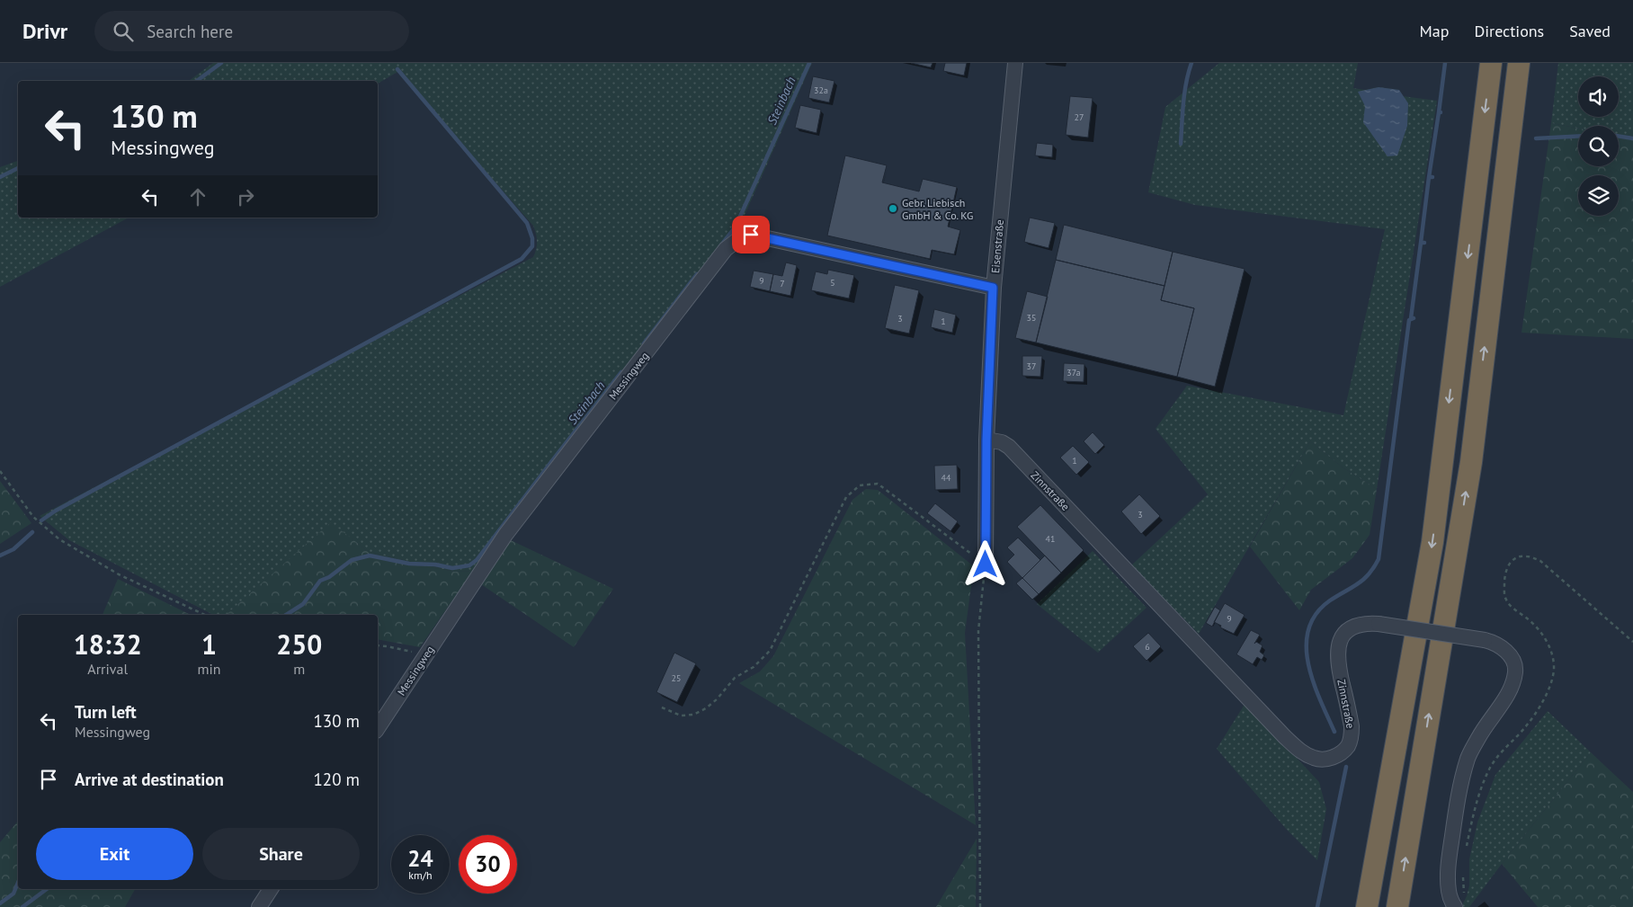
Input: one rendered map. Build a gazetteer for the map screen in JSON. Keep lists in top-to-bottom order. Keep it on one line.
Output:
{"streets":{"street":["Eisenstraße","Messingweg","Zinnstraße"]},"crossings":[["Eisenstraße","Messingweg"],["Eisenstraße","Zinnstraße"]],"water":["Steinbach"],"places":["Gebr. Liebisch GmbH & Co. KG"],"house_numbers":["32a","27","9","5","7","35","3","1","37","37a","1","44","3","41","9","6","25"],"page":{"header":"Drivr","search":"Search here","nav":["Map","Directions","Saved"],"turn":["130 m","Messingweg"],"eta":["18:32","Arrival","1","min","250","m"],"list":[{"name":"Turn left","note":"Messingweg","value":"130 m"},{"name":"Arrive at destination","value":"120 m"}],"buttons":["Exit","Share"],"speed":"24 km/h","limit":"30"}}
